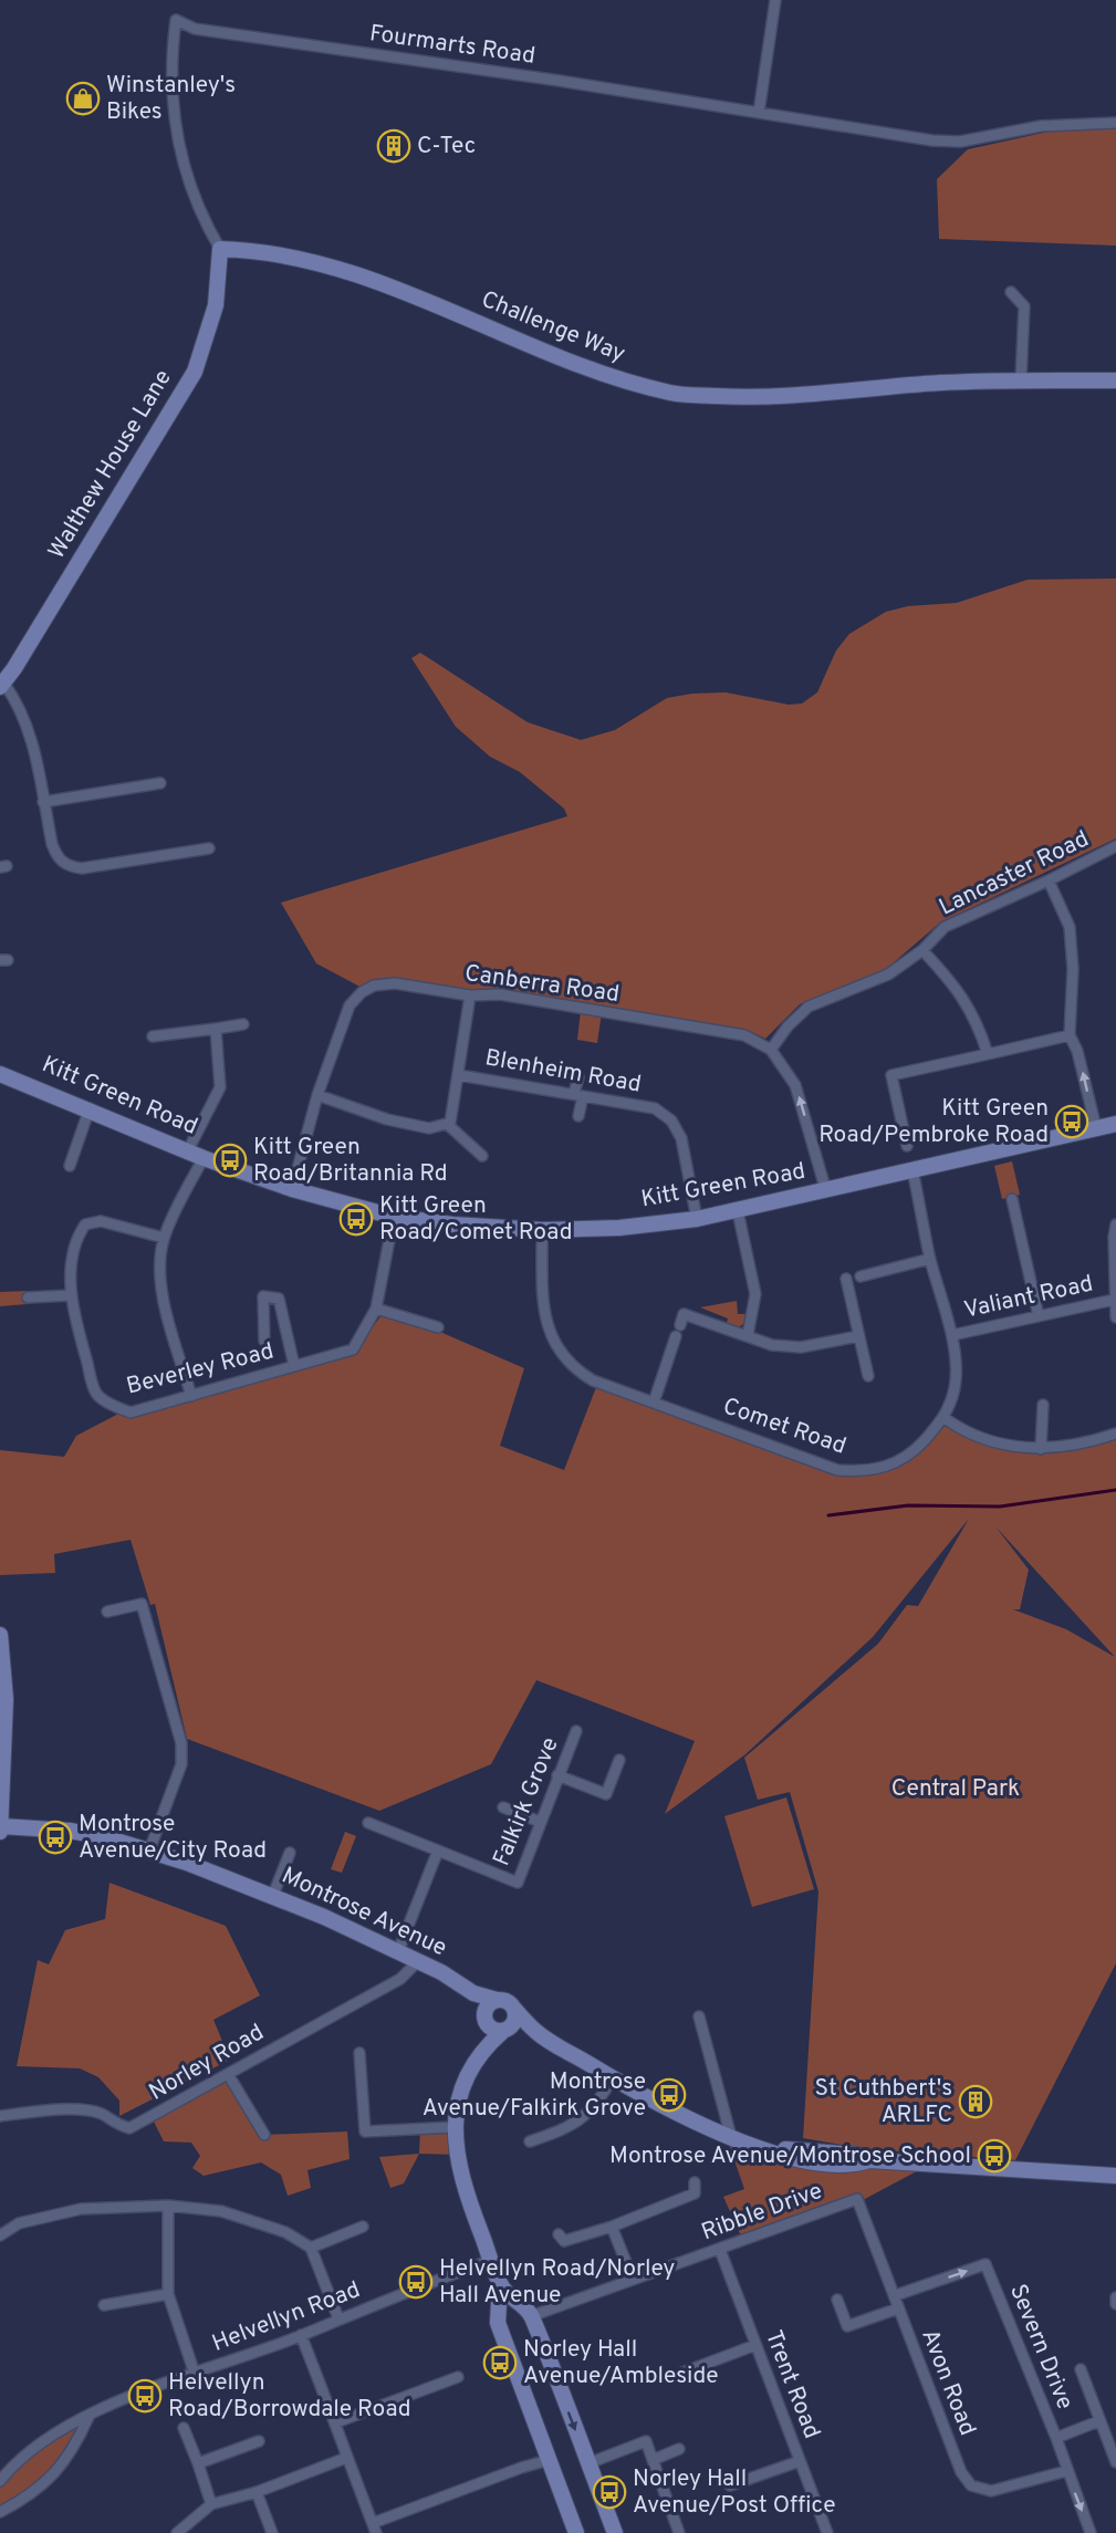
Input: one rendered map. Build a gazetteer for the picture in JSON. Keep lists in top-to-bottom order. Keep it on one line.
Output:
{"streets":{"street":["Fourmarts Road","Challenge Way","Walthew House Lane","Lancaster Road","Canberra Road","Blenheim Road","Kitt Green Road","Valiant Road","Beverley Road","Comet Road","Falkirk Grove","Montrose Avenue","Norley Road","Ribble Drive","Helvellyn Road","Severn Drive","Avon Road","Trent Road"]},"crossings":[["Fourmarts Road","Challenge Way"],["Fourmarts Road","Walthew House Lane"],["Challenge Way","Walthew House Lane"],["Lancaster Road","Canberra Road"],["Canberra Road","Kitt Green Road"],["Blenheim Road","Kitt Green Road"],["Kitt Green Road","Beverley Road"],["Kitt Green Road","Comet Road"],["Valiant Road","Comet Road"],["Montrose Avenue","Norley Road"],["Ribble Drive","Avon Road"],["Ribble Drive","Trent Road"],["Severn Drive","Avon Road"]],"parks":["Central Park"],"places":{"shop":["Winstanley's Bikes"],"building":["C-Tec","St Cuthbert's ARLFC"],"bus stop":["Kitt Green Road/Pembroke Road","Kitt Green Road/Britannia Rd","Kitt Green Road/Comet Road","Montrose Avenue/City Road","Montrose Avenue/Falkirk Grove","Montrose Avenue/Montrose School","Helvellyn Road/Norley Hall Avenue","Norley Hall Avenue/Ambleside","Helvellyn Road/Borrowdale Road","Norley Hall Avenue/Post Office"]}}
